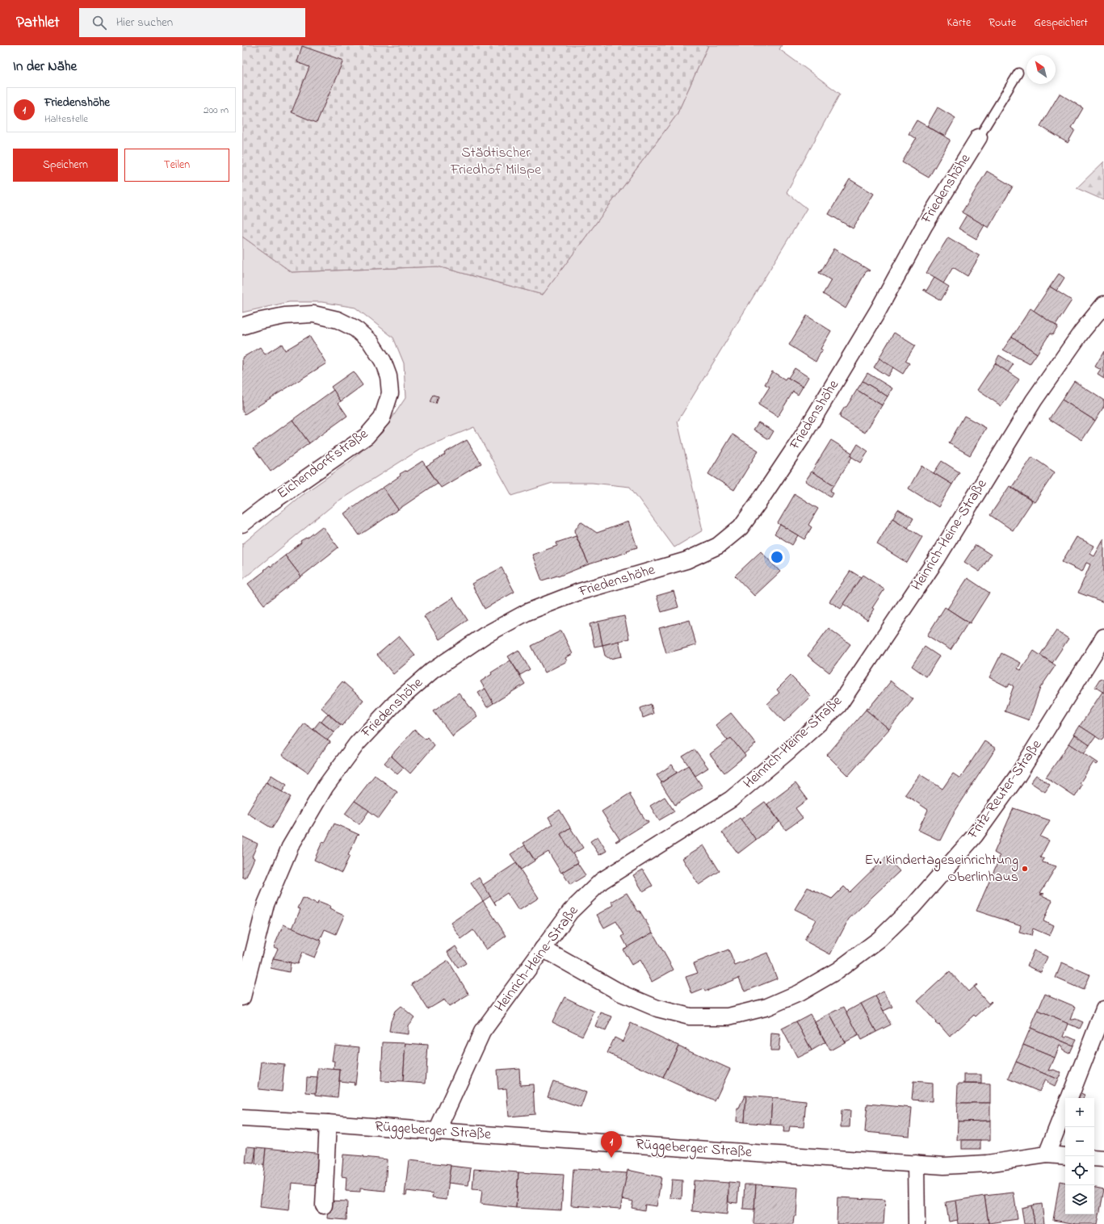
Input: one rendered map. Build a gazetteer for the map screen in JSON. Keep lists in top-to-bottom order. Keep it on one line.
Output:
{"streets":{"street":["Friedenshöhe","Eichendorffstraße","Heinrich-Heine-Straße","Fritz-Reuter-Straße","Rüggeberger Straße"]},"crossings":[["Heinrich-Heine-Straße","Fritz-Reuter-Straße"],["Heinrich-Heine-Straße","Rüggeberger Straße"]],"parks":["Städtischer Friedhof Milspe"],"places":["Ev. Kindertageseinrichtung Oberlinhaus"],"north":"top left","page":{"header":"Pathlet","search":"Hier suchen","nav":["Karte","Route","Gespeichert"],"heading":"In der Nähe","list":[{"mark":"1","name":"Friedenshöhe","note":"Haltestelle","value":"200 m"}],"buttons":["Speichern","Teilen"],"map_buttons":["+","−"],"pins":"1"}}
